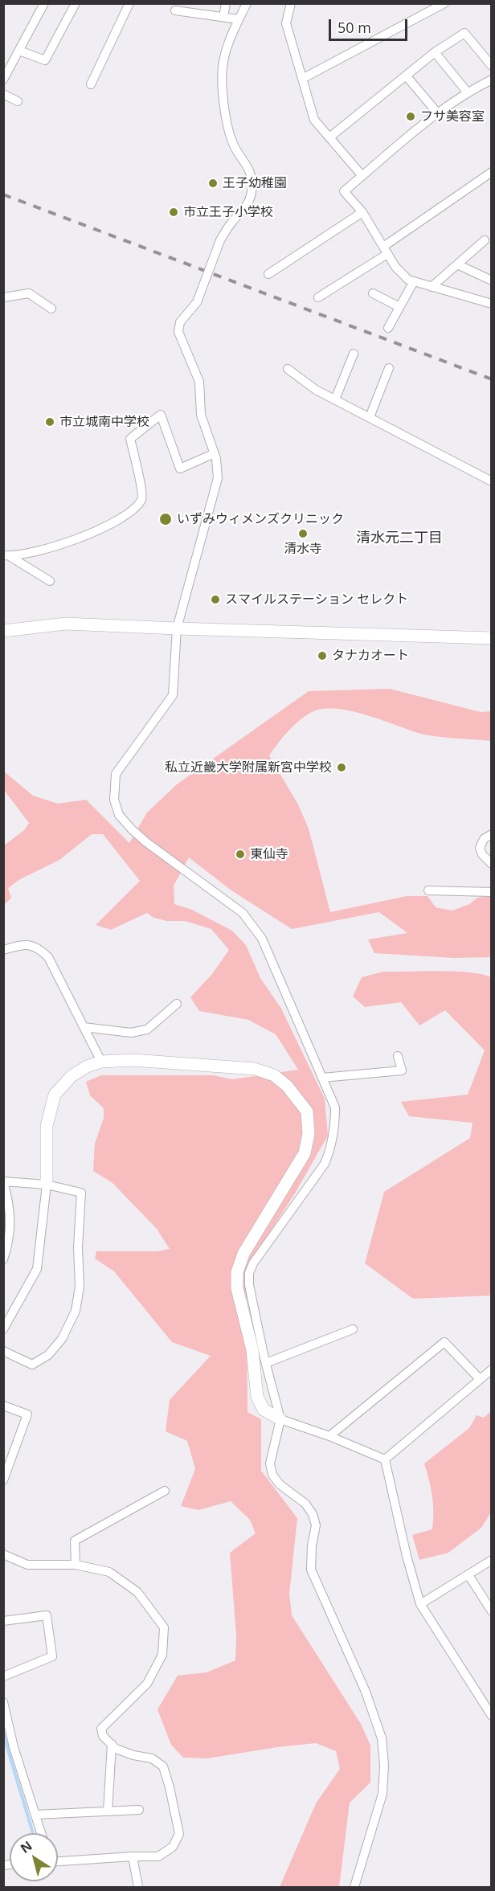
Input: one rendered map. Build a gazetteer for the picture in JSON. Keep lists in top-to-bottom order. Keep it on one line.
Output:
{"districts":["清水元二丁目"],"places":["フサ美容室","王子幼稚園","市立王子小学校","市立城南中学校","いずみウィメンズクリニック","清水寺","スマイルステーション セレクト","タナカオート","私立近畿大学附属新宮中学校","東仙寺"],"scale_bar":"50 m","north":"top left"}
